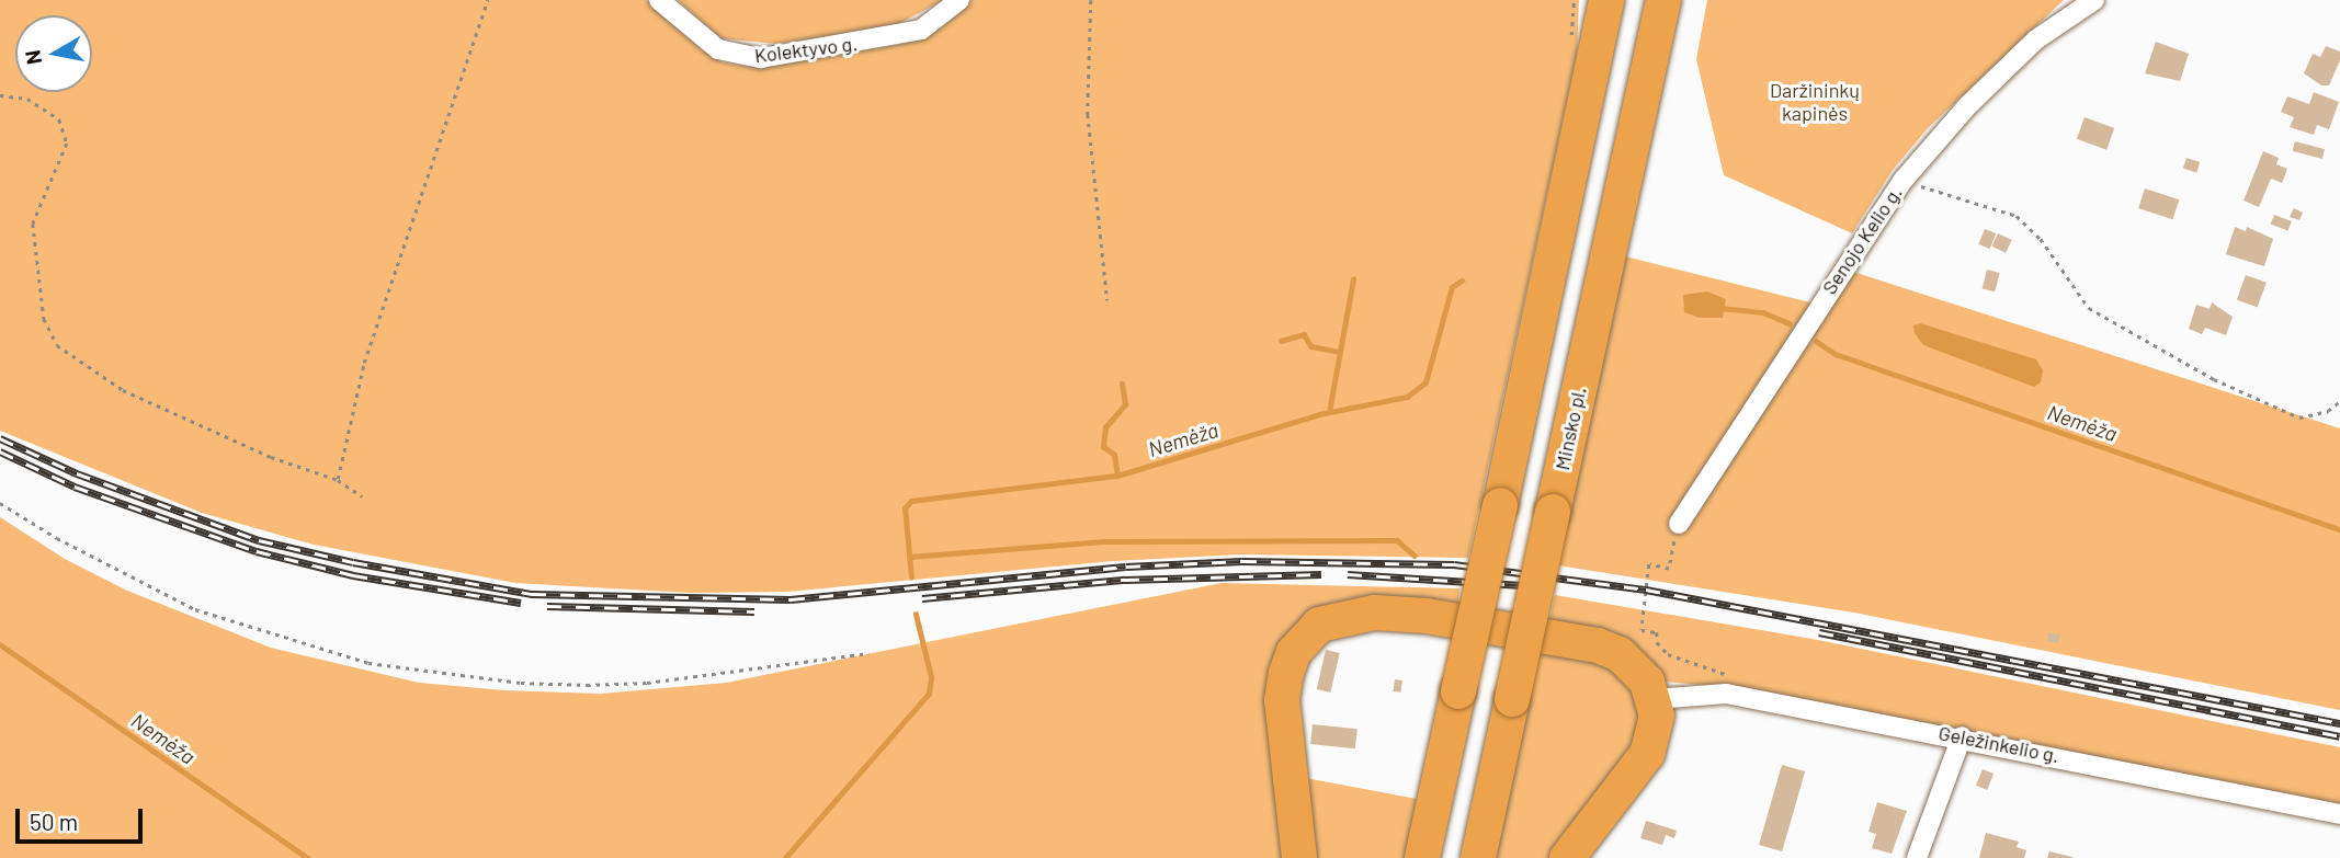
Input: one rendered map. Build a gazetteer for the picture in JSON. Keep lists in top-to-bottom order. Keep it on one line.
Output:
{"streets":{"highway":["Minsko pl."],"street":["Kolektyvo g.","Senojo Kelio g.","Geležinkelio g."]},"water":["Nemėža"],"parks":["Daržininkų kapinės"],"scale_bar":"50 m","north":"left"}
